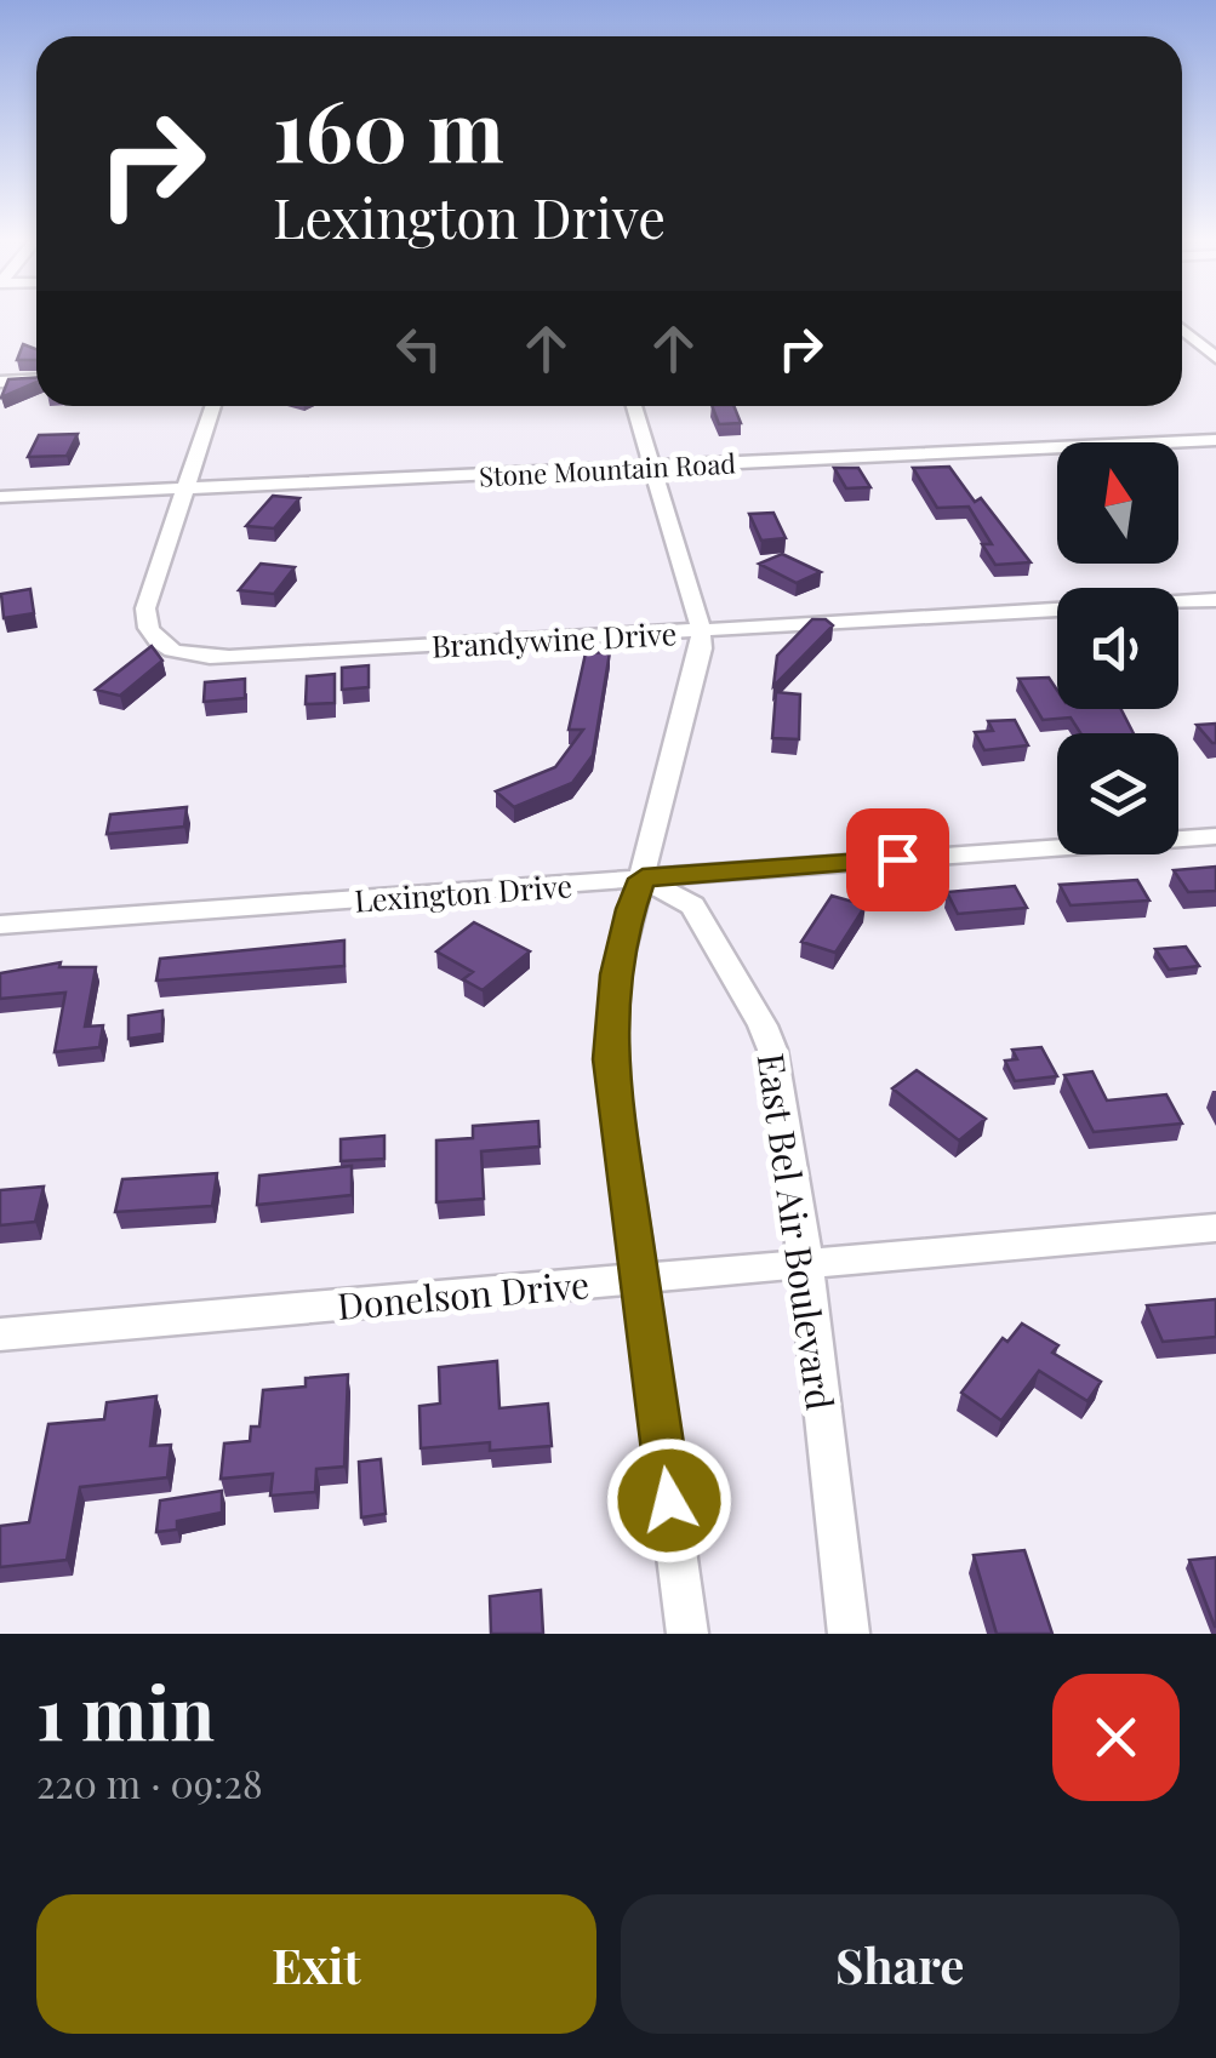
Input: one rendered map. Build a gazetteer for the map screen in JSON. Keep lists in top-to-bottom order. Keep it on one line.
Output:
{"streets":{"street":["Stone Mountain Road","Brandywine Drive","Lexington Drive","East Bel Air Boulevard","Donelson Drive"]},"crossings":[["Stone Mountain Road","Brandywine Drive"],["Lexington Drive","East Bel Air Boulevard"],["East Bel Air Boulevard","Donelson Drive"]],"north":"top","page":{"turn":["160 m","Lexington Drive"],"heading":["1 min","220 m · 09:28"],"buttons":["Exit","Share"]}}
